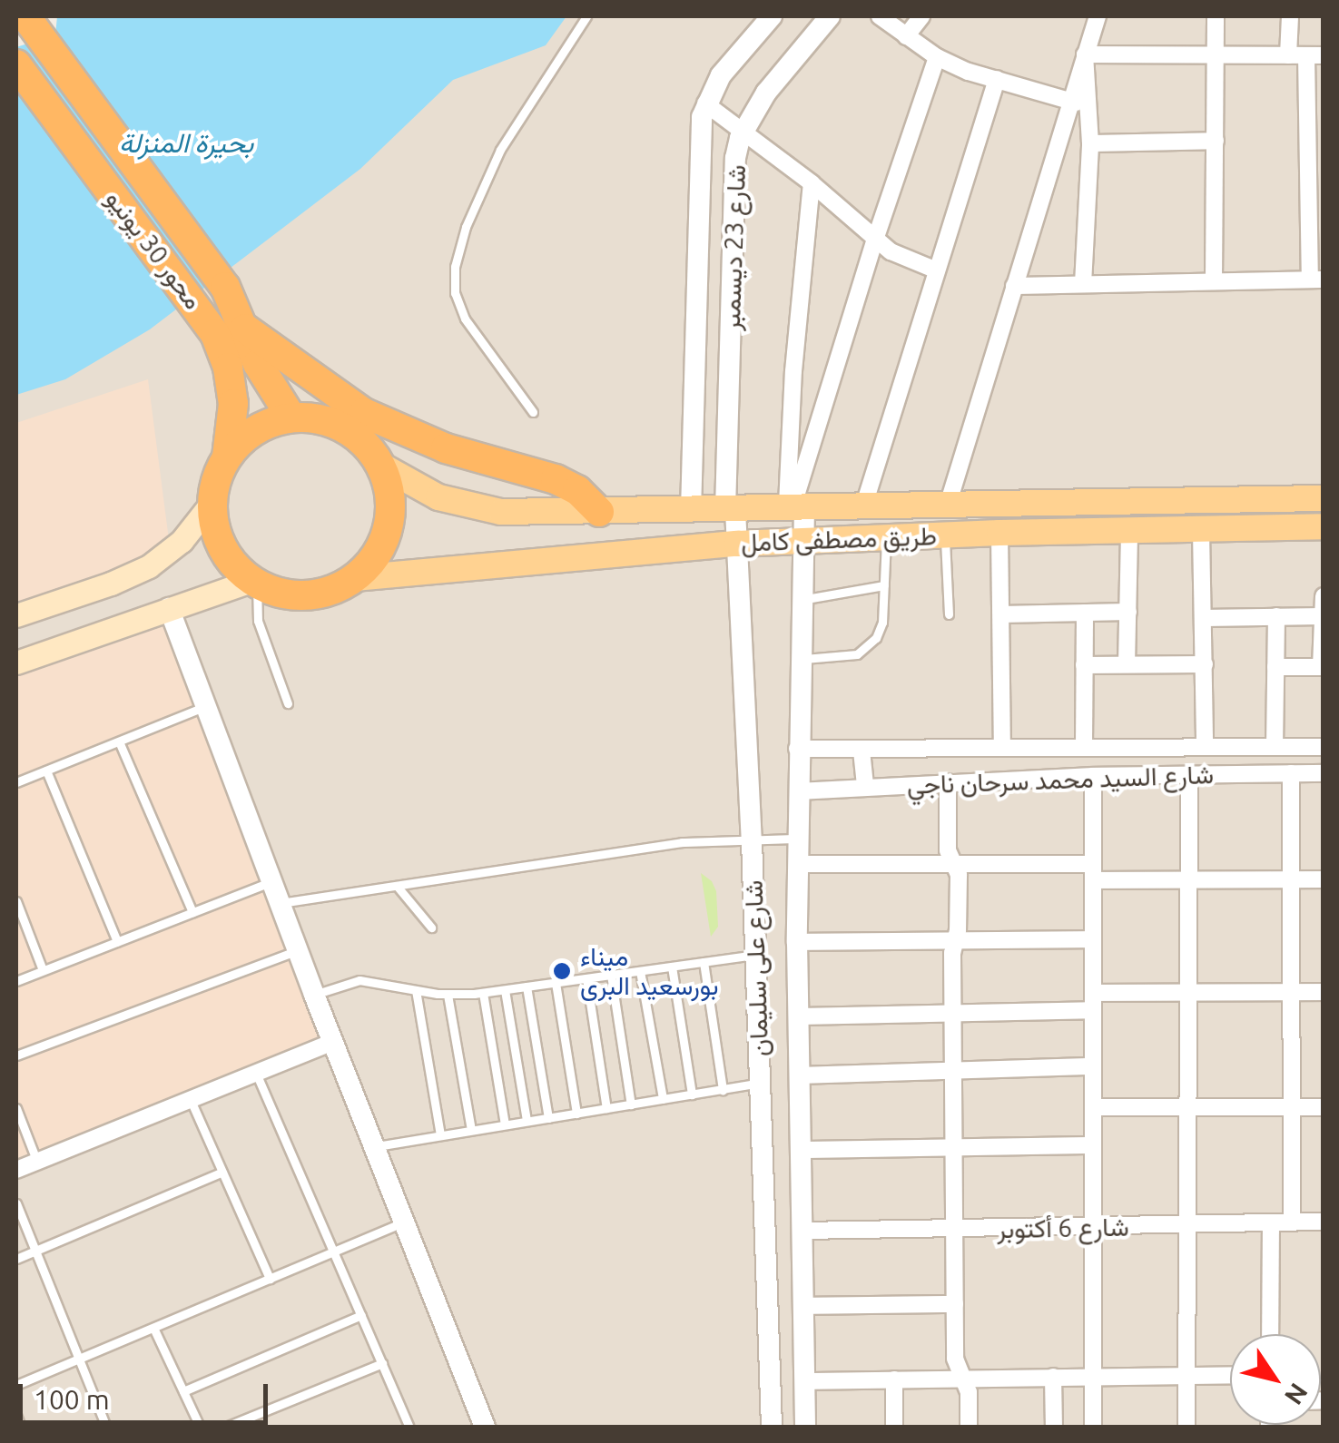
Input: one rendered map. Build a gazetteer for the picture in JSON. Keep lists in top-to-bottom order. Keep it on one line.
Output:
{"streets":{"highway":["محور 30 يونيو"],"main road":["طريق مصطفى كامل"],"street":["شارع 23 ديسمبر","شارع السيد محمد سرحان ناجي","شارع على سليمان","شارع 6 أكتوبر"]},"crossings":[["شارع 23 ديسمبر","طريق مصطفى كامل"],["شارع 23 ديسمبر","شارع على سليمان"],["محور 30 يونيو","طريق مصطفى كامل"],["طريق مصطفى كامل","شارع على سليمان"]],"water":["بحيرة المنزلة"],"places":["ميناء بورسعيد البرى"],"scale_bar":"100 m","north":"bottom right"}
